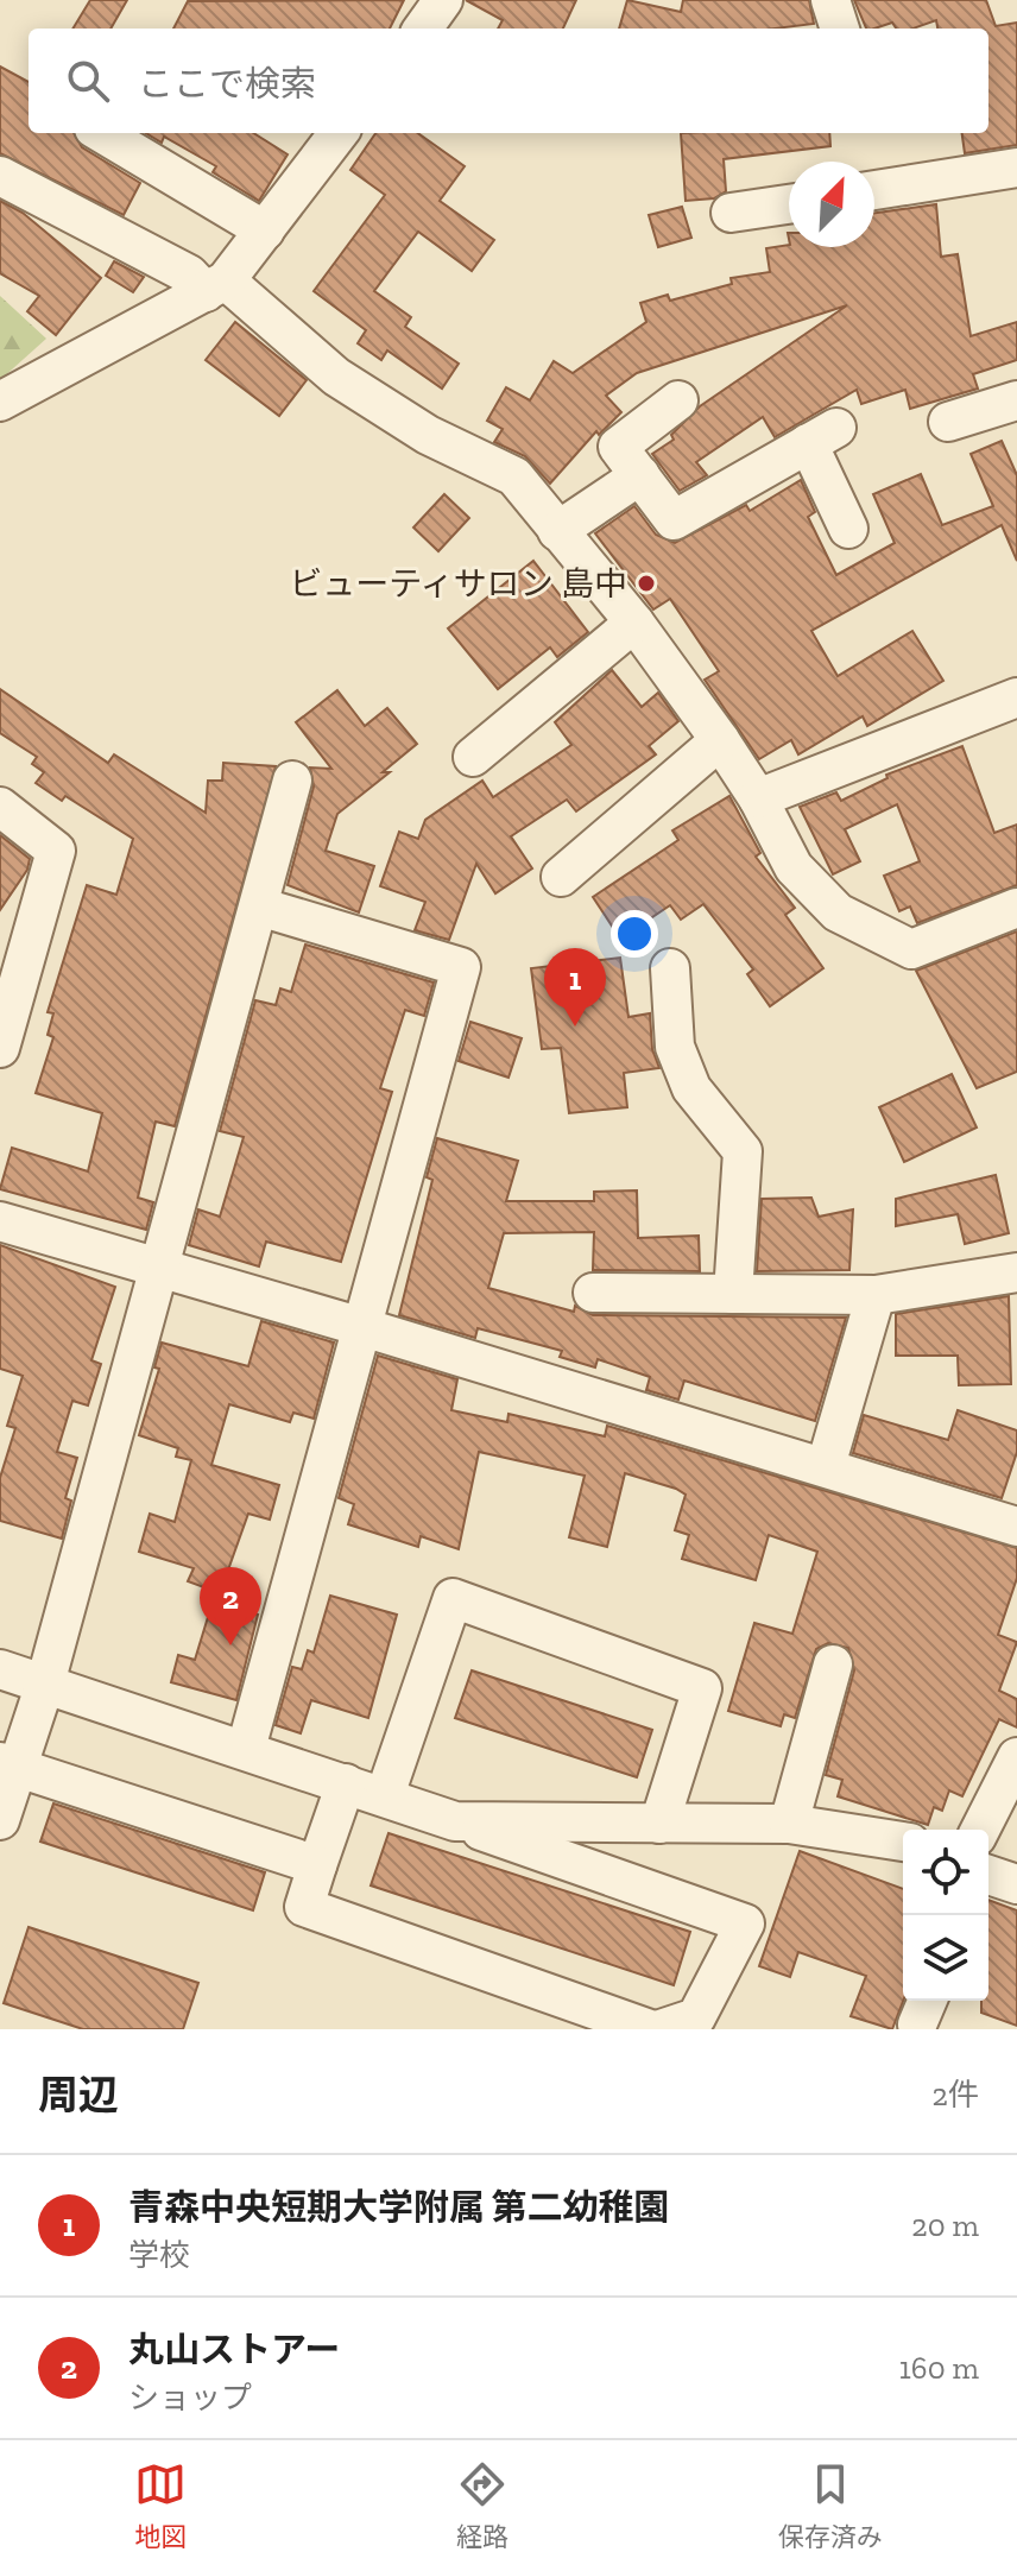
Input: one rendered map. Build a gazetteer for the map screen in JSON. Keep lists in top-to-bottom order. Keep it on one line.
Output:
{"places":["ビューティサロン 島中"],"north":"top right","page":{"search":"ここで検索","pins":["1","2"],"heading":["周辺","2件"],"list":[{"mark":"1","name":"青森中央短期大学附属 第二幼稚園","note":"学校","value":"20 m"},{"mark":"2","name":"丸山ストアー","note":"ショップ","value":"160 m"}],"nav":["地図","経路","保存済み"]}}
